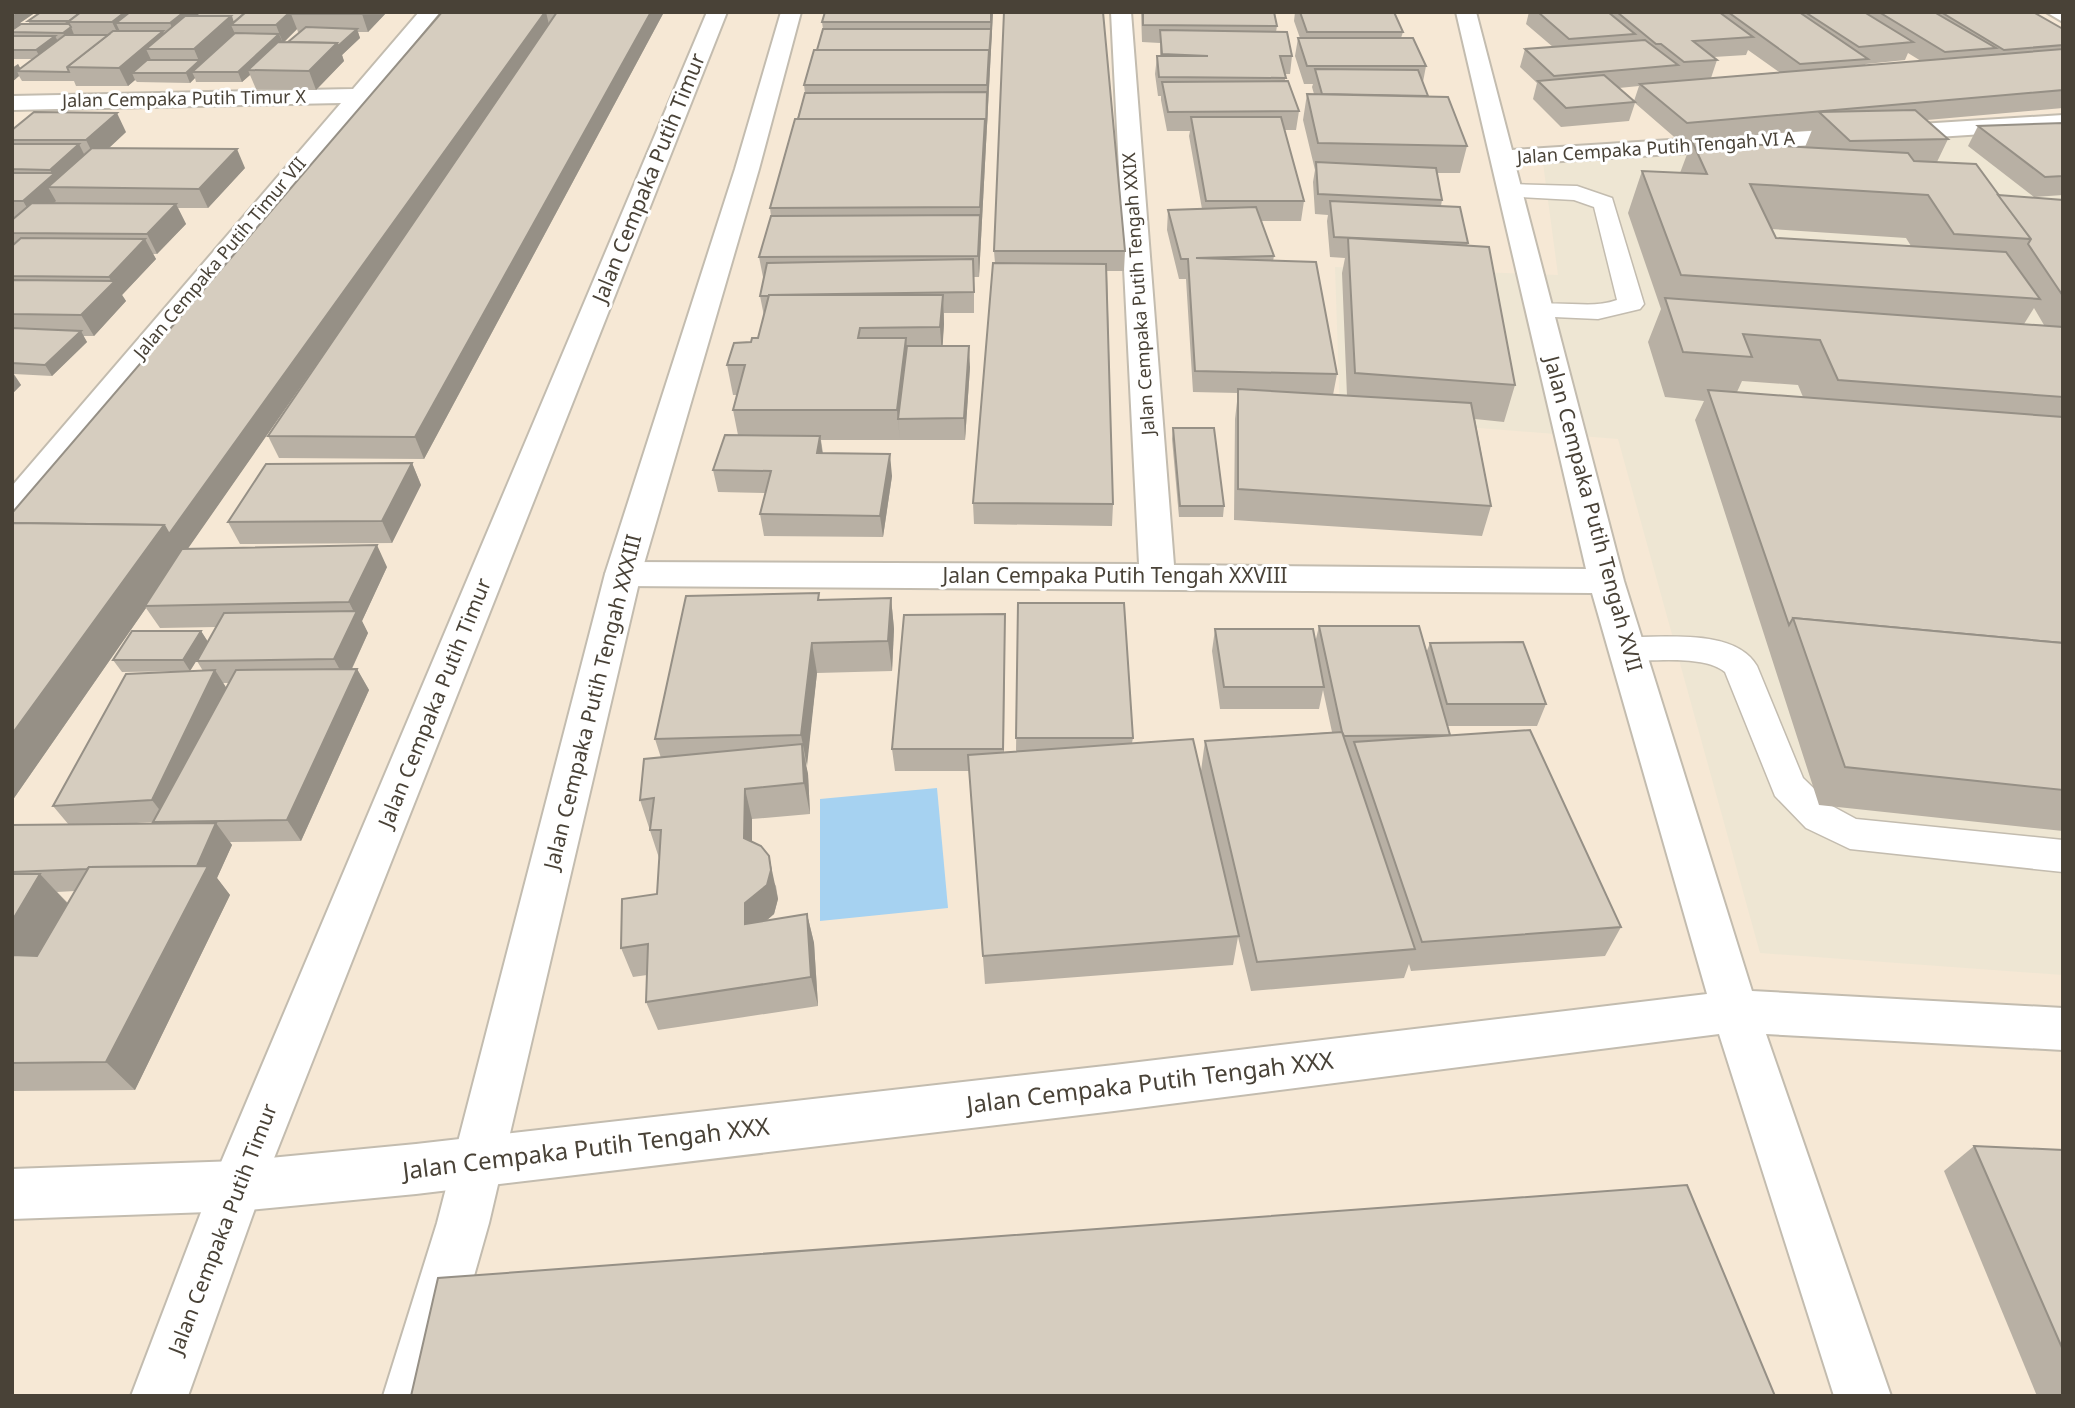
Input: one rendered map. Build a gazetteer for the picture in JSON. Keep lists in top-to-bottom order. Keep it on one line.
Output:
{"streets":{"street":["Jalan Cempaka Putih Timur X","Jalan Cempaka Putih Tengah VI A","Jalan Cempaka Putih Timur","Jalan Cempaka Putih Timur VII","Jalan Cempaka Putih Tengah XXIX","Jalan Cempaka Putih Tengah XVII","Jalan Cempaka Putih Tengah XXVIII","Jalan Cempaka Putih Tengah XXXIII","Jalan Cempaka Putih Tengah XXX"]},"crossings":[["Jalan Cempaka Putih Timur X","Jalan Cempaka Putih Timur VII"],["Jalan Cempaka Putih Tengah VI A","Jalan Cempaka Putih Tengah XVII"],["Jalan Cempaka Putih Timur","Jalan Cempaka Putih Tengah XXX"],["Jalan Cempaka Putih Tengah XXIX","Jalan Cempaka Putih Tengah XXVIII"],["Jalan Cempaka Putih Tengah XVII","Jalan Cempaka Putih Tengah XXVIII"],["Jalan Cempaka Putih Tengah XVII","Jalan Cempaka Putih Tengah XXX"],["Jalan Cempaka Putih Tengah XXVIII","Jalan Cempaka Putih Tengah XXXIII"],["Jalan Cempaka Putih Tengah XXXIII","Jalan Cempaka Putih Tengah XXX"]]}
